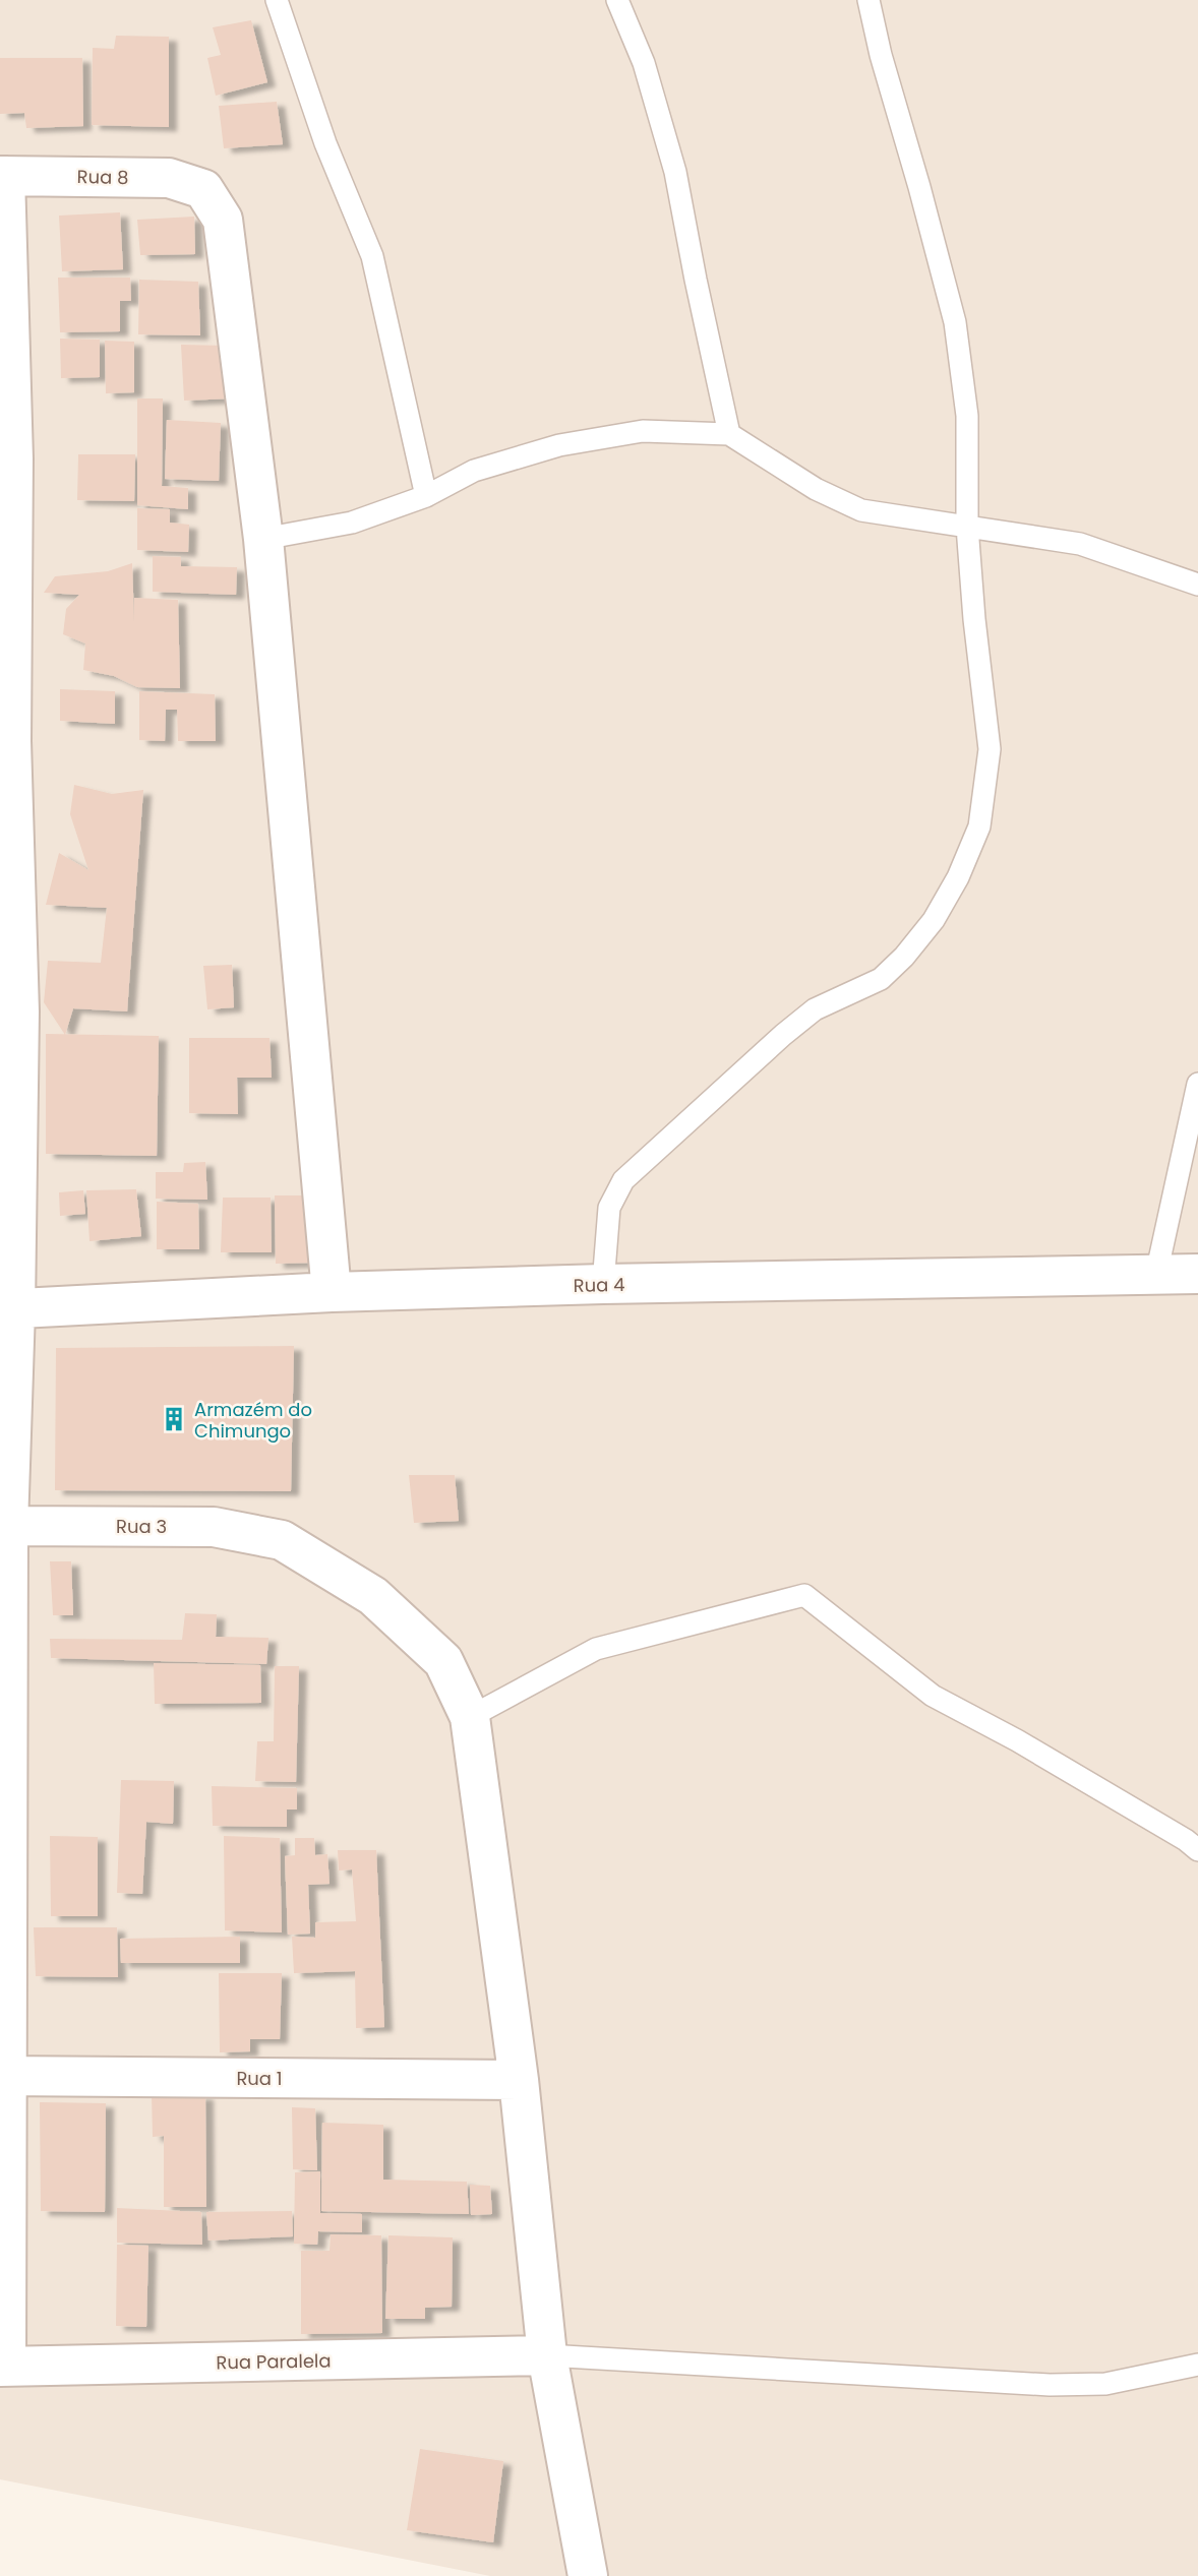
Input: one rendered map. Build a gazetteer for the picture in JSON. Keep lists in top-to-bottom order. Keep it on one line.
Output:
{"streets":{"street":["Rua 8","Rua 4","Rua 3","Rua 1","Rua Paralela"]},"places":{"building":["Armazém do Chimungo"]}}
